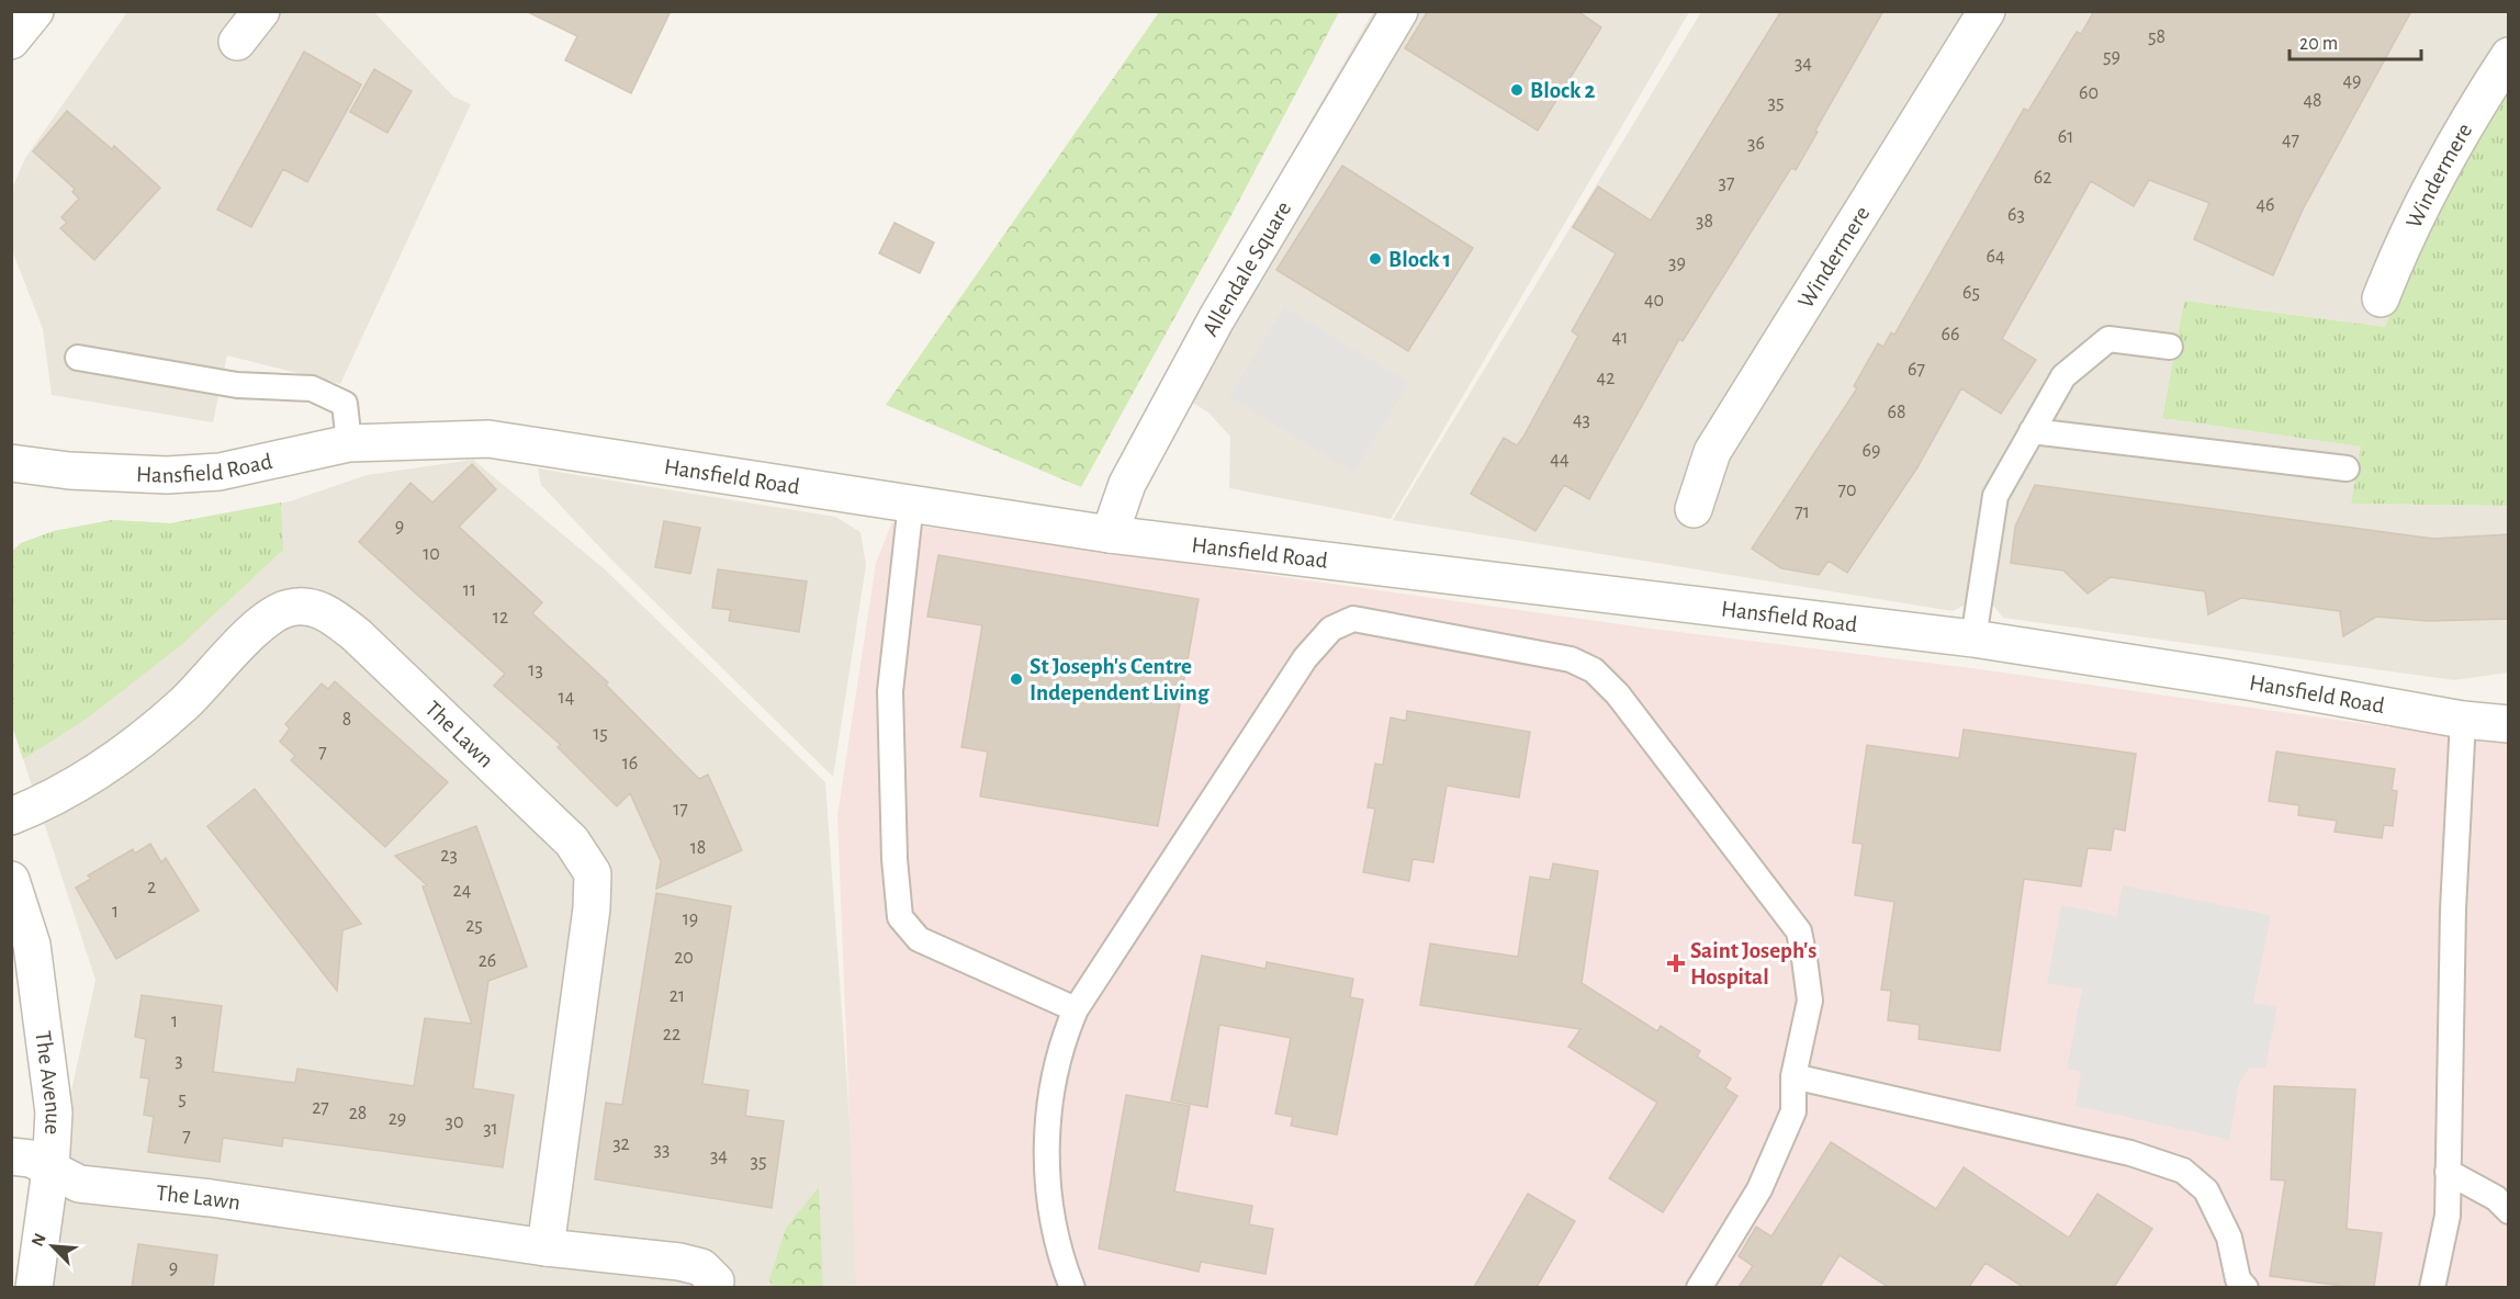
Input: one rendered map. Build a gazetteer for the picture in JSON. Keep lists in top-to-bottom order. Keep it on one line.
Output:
{"streets":{"street":["Windermere","Allendale Square","Hansfield Road","The Lawn","The Avenue"]},"crossings":[["Allendale Square","Hansfield Road"],["The Lawn","The Avenue"]],"places":{"other":["Block 2","Block 1","St Joseph's Centre Independent Living"],"health":["Saint Joseph's Hospital"]},"house_numbers":["58","59","34","49","60","48","35","61","47","36","62","37","46","63","38","64","39","65","40","66","41","67","42","68","43","69","44","70","71","9","10","11","12","13","14","8","15","7","16","17","18","23","2","24","1","19","25","20","26","21","1","22","3","5","27","28","29","30","31","7","32","33","34","35","9"],"scale_bar":"20 m","north":"top left"}
